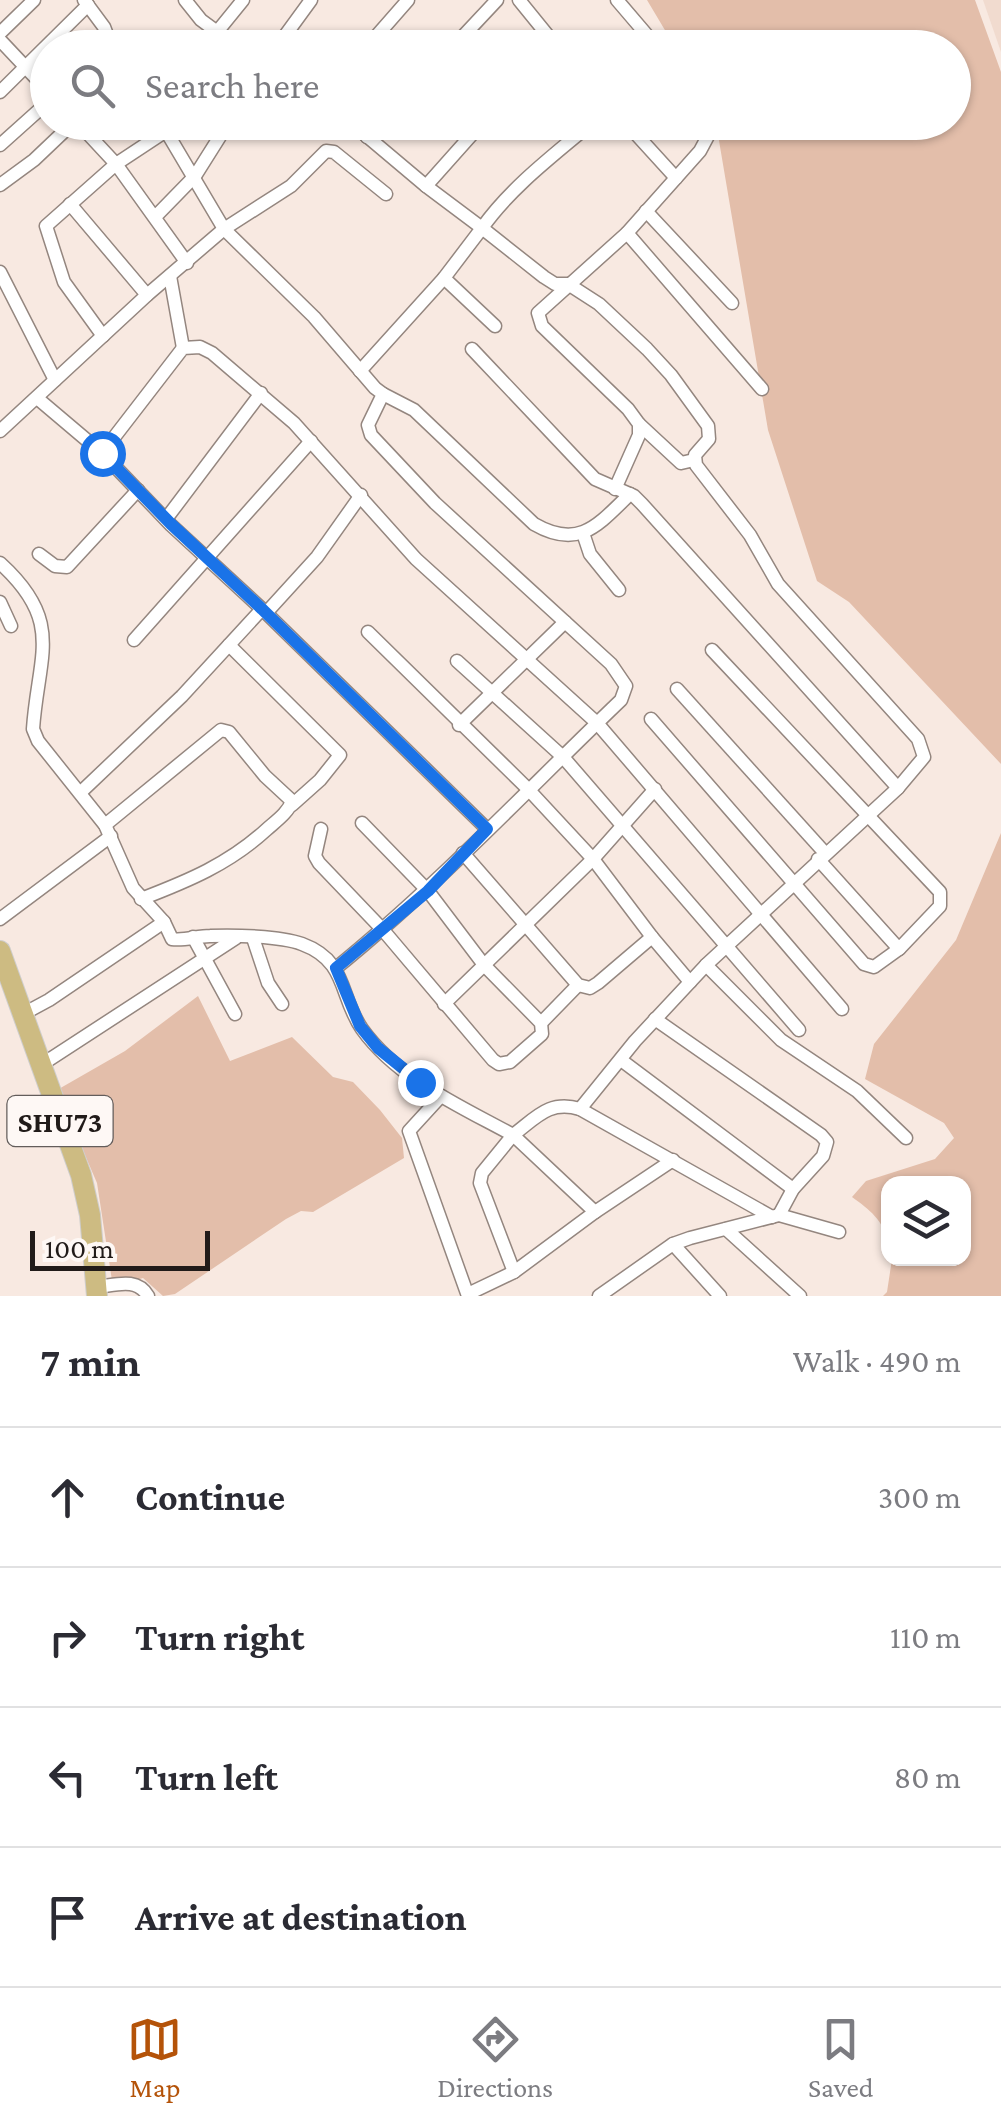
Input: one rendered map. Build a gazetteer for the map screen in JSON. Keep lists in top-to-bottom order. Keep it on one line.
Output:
{"streets":{"main road":["SHU73"]},"scale_bar":"100 m","page":{"search":"Search here","scale":"100 m","heading":["7 min","Walk · 490 m"],"list":[["Continue","300 m"],["Turn right","110 m"],["Turn left","80 m"],"Arrive at destination"],"nav":["Map","Directions","Saved"]}}
